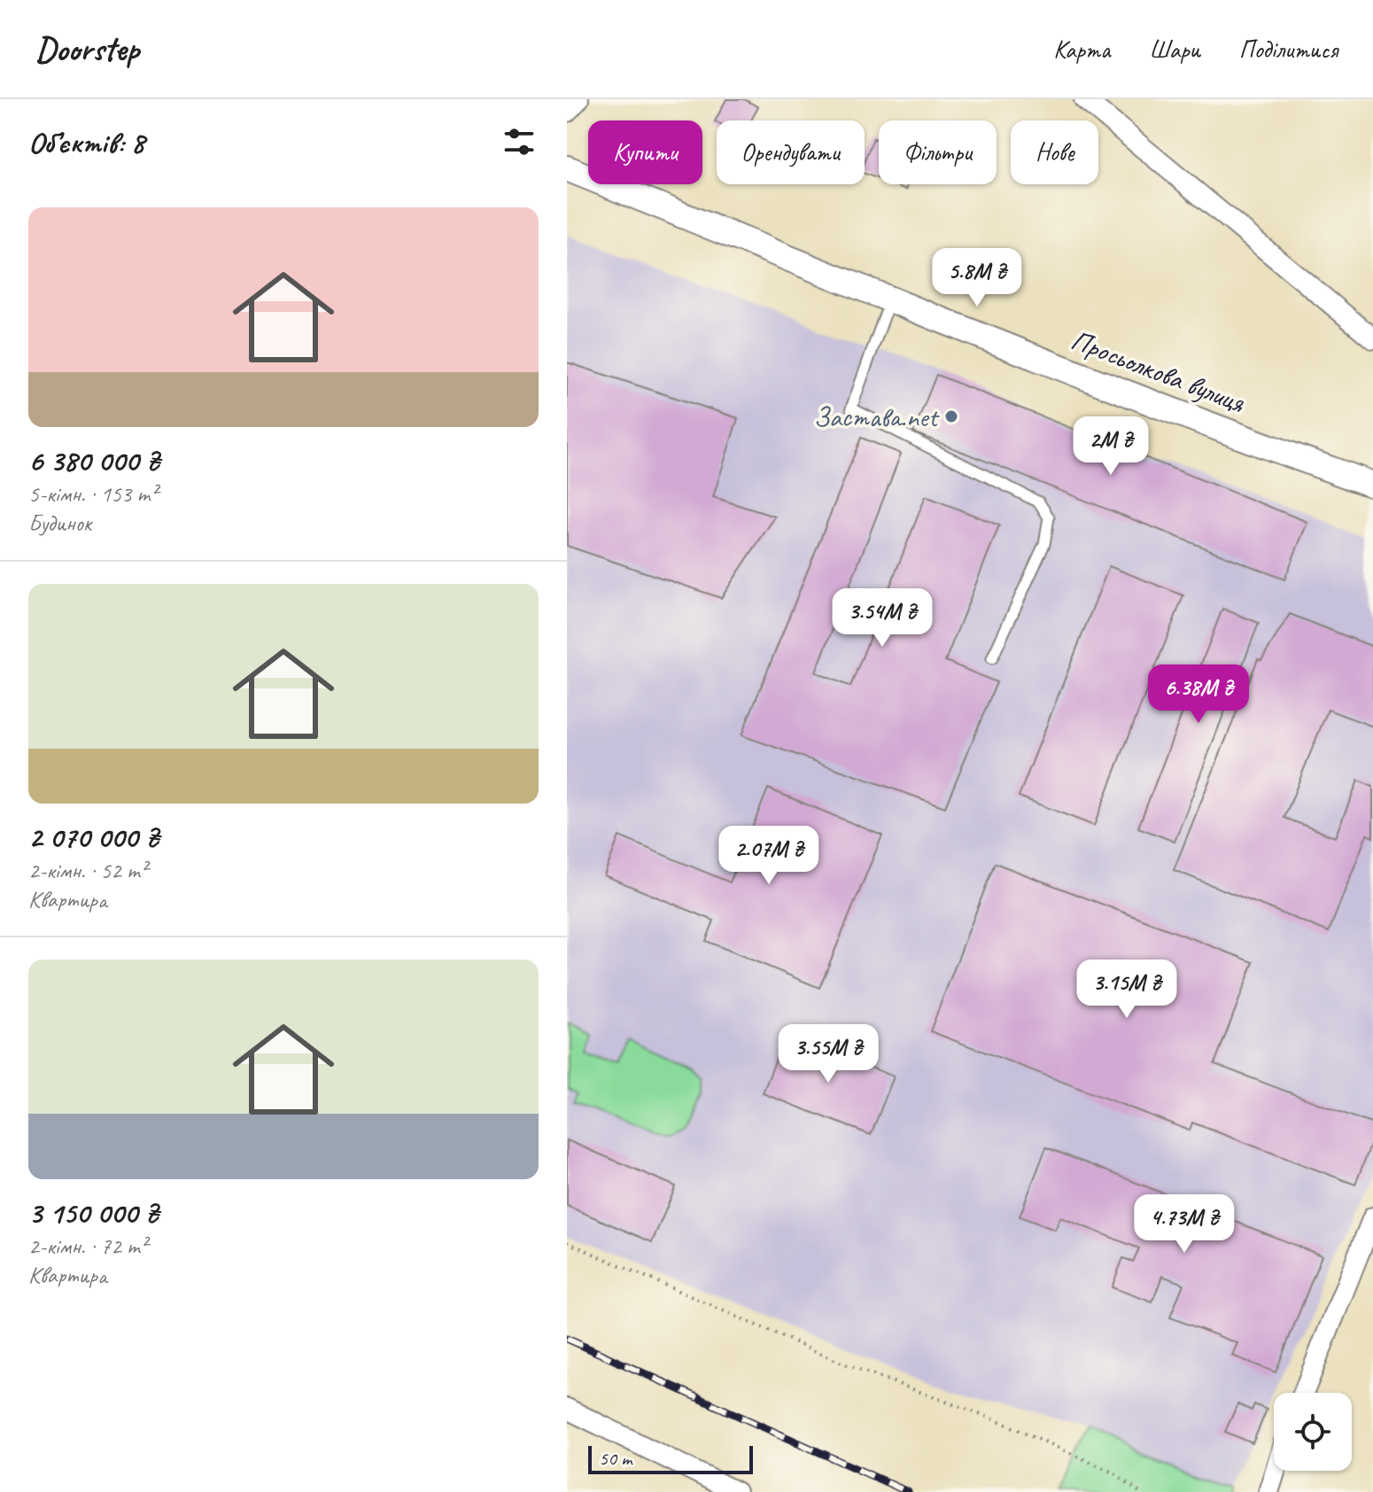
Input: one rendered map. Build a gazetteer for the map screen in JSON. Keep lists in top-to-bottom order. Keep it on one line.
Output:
{"streets":{"street":["Просьолкова вулиця"]},"places":["Застава.net"],"scale_bar":"50 m","page":{"header":"Doorstep","nav":["Карта","Шари","Поділитися"],"heading":"Об’єктів: 8","chip":["Купити","Орендувати","Фільтри","Нове"],"list":[{"name":"6 380 000 ₴","note":"5-кімн. · 153 m² · Будинок"},{"name":"2 070 000 ₴","note":"2-кімн. · 52 m² · Квартира"},{"name":"3 150 000 ₴","note":"2-кімн. · 72 m² · Квартира"}],"price":["5.8M ₴","2M ₴","3.54M ₴","6.38M ₴","2.07M ₴","3.15M ₴","3.55M ₴","4.73M ₴"],"scale":"50 m"}}
